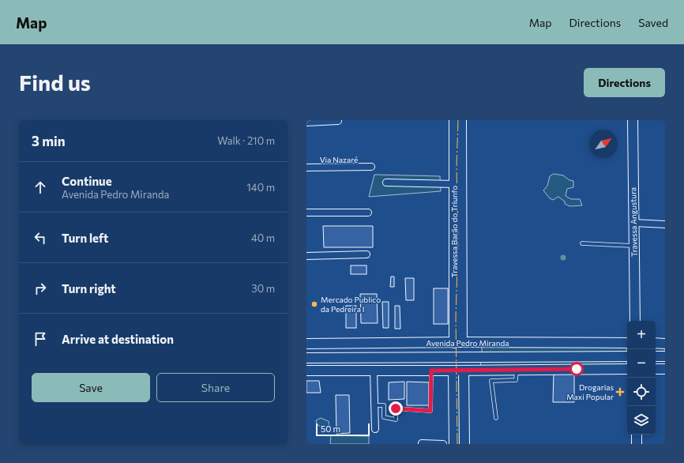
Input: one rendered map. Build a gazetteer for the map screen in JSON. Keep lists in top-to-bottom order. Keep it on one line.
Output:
{"streets":{"main road":["Travessa Angustura","Travessa Barão do Triunfo","Avenida Pedro Miranda"],"street":["Via Nazaré"]},"crossings":[["Travessa Barão do Triunfo","Avenida Pedro Miranda"]],"places":{"other":["Mercado Publico da Pedreira I"],"health":["Drogarias Maxi Popular"]},"scale_bar":"50 m","north":"top right","page":{"header":"Map","nav":["Map","Directions","Saved"],"buttons":["Directions",["Save","Share"]],"title":"Find us","heading":["3 min","Walk · 210 m"],"list":[["Continue","Avenida Pedro Miranda","140 m"],["Turn left","40 m"],["Turn right","30 m"],"Arrive at destination"],"map_buttons":["+","−"],"scale":"50 m"}}
